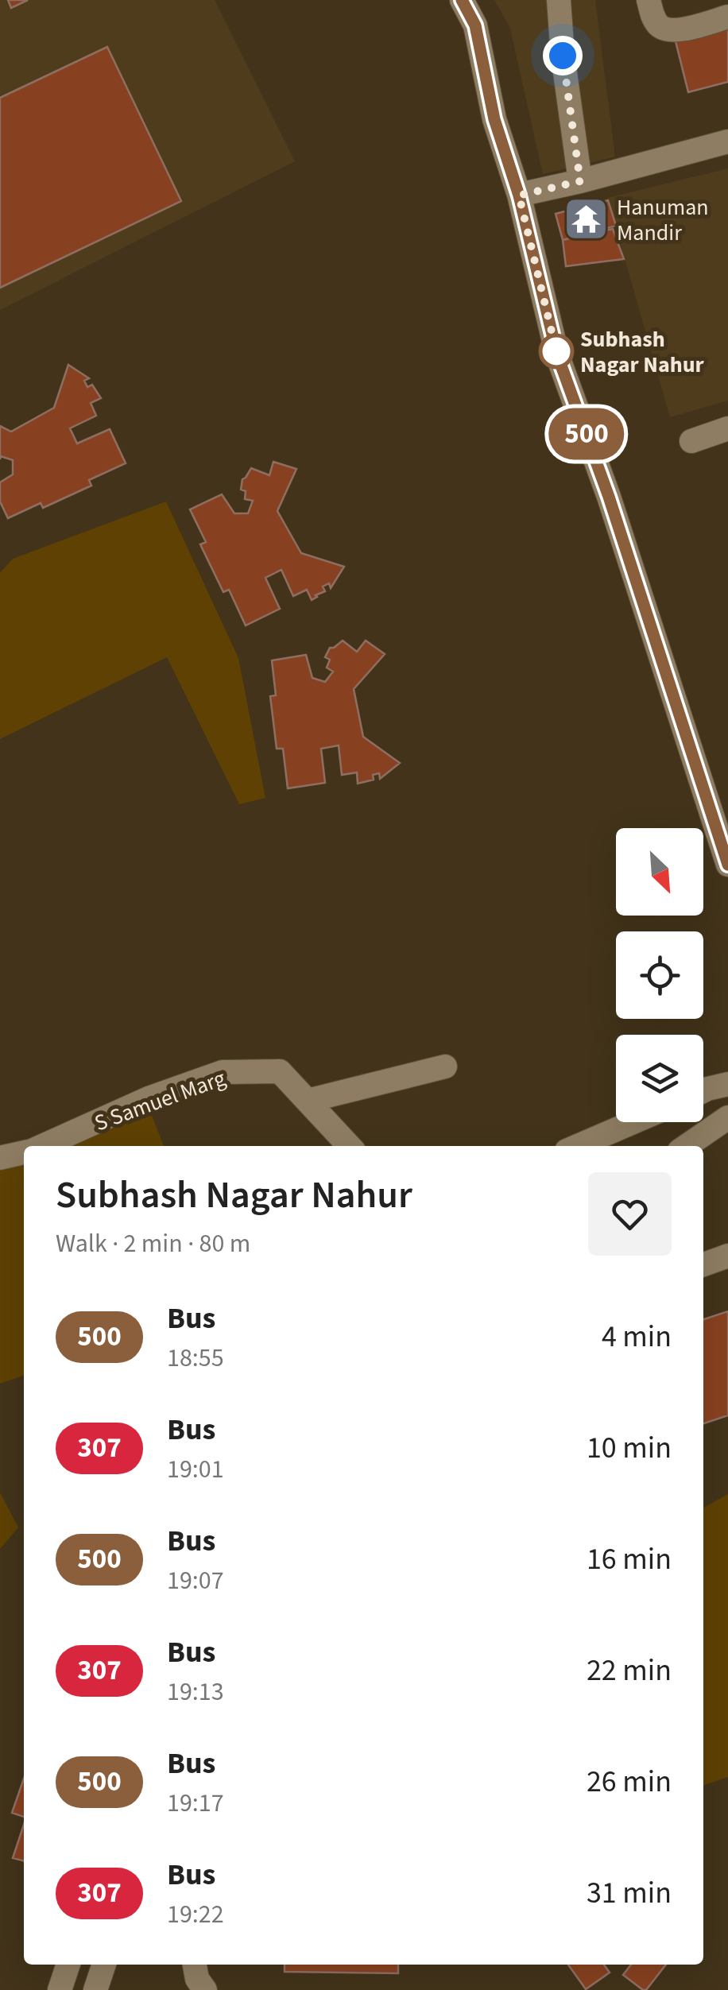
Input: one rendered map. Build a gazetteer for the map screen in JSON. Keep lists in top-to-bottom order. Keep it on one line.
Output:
{"streets":{"street":["S Samuel Marg"]},"places":{"temple":["Hanuman Mandir"],"other":["Subhash Nagar Nahur"]},"lines":["bus line 500"],"north":"bottom right","page":{"on_map":"500","heading":["Subhash Nagar Nahur","Walk · 2 min · 80 m"],"list":[{"mark":"500","name":"Bus","note":"18:55","value":"4 min"},{"mark":"307","name":"Bus","note":"19:01","value":"10 min"},{"mark":"500","name":"Bus","note":"19:07","value":"16 min"},{"mark":"307","name":"Bus","note":"19:13","value":"22 min"},{"mark":"500","name":"Bus","note":"19:17","value":"26 min"},{"mark":"307","name":"Bus","note":"19:22","value":"31 min"}]}}
